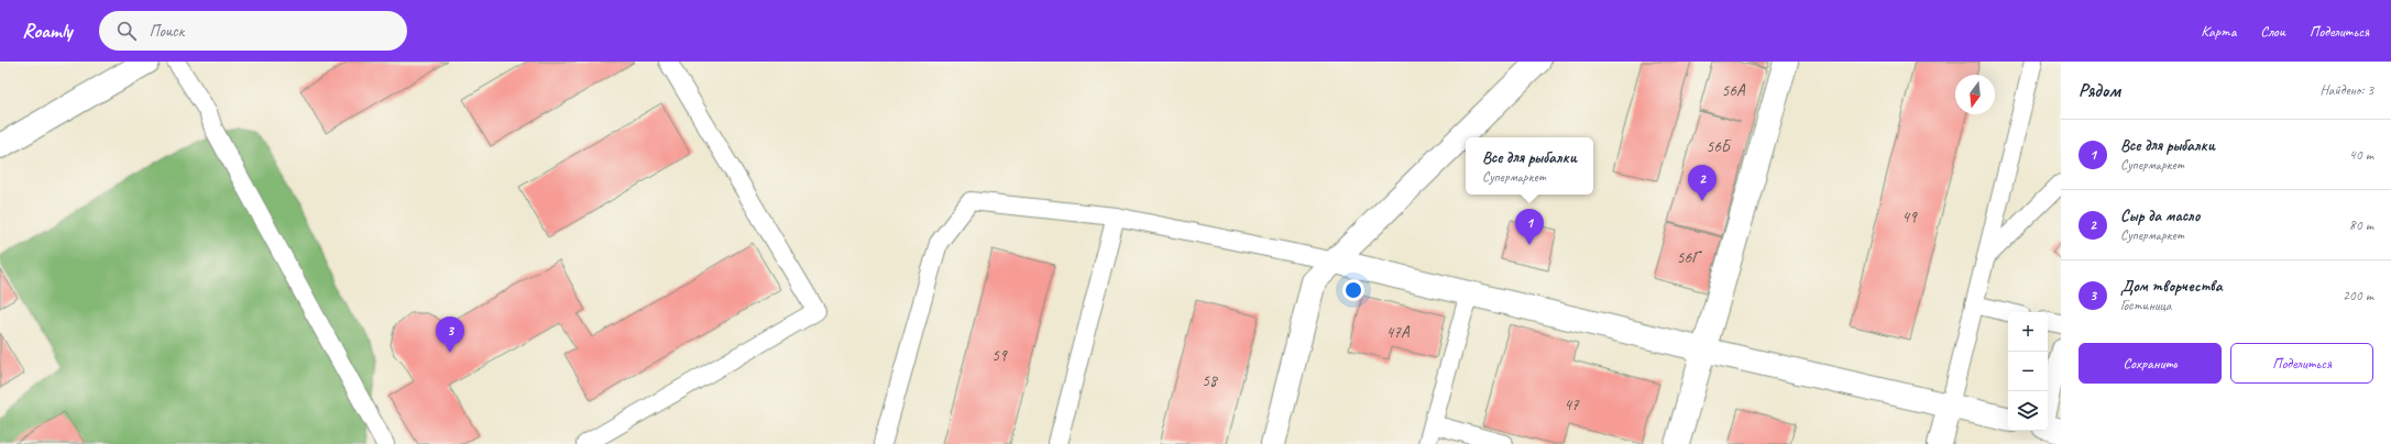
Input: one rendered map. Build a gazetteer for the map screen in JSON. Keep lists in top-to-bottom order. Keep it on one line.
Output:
{"house_numbers":["56А","56Б","49","56Г","47А","59","58","47"],"north":"bottom","page":{"header":"Roamly","search":"Поиск","nav":["Карта","Слои","Поделиться"],"heading":["Рядом","Найдено: 3"],"list":[{"mark":"1","name":"Все для рыбалки","note":"Супермаркет","value":"40 m"},{"mark":"2","name":"Сыр да масло","note":"Супермаркет","value":"80 m"},{"mark":"3","name":"Дом творчества","note":"Гостиница","value":"200 m"}],"popup":["Все для рыбалки","Супермаркет"],"pins":["2","1","3"],"map_buttons":["+","−"],"buttons":["Сохранить","Поделиться"]}}
